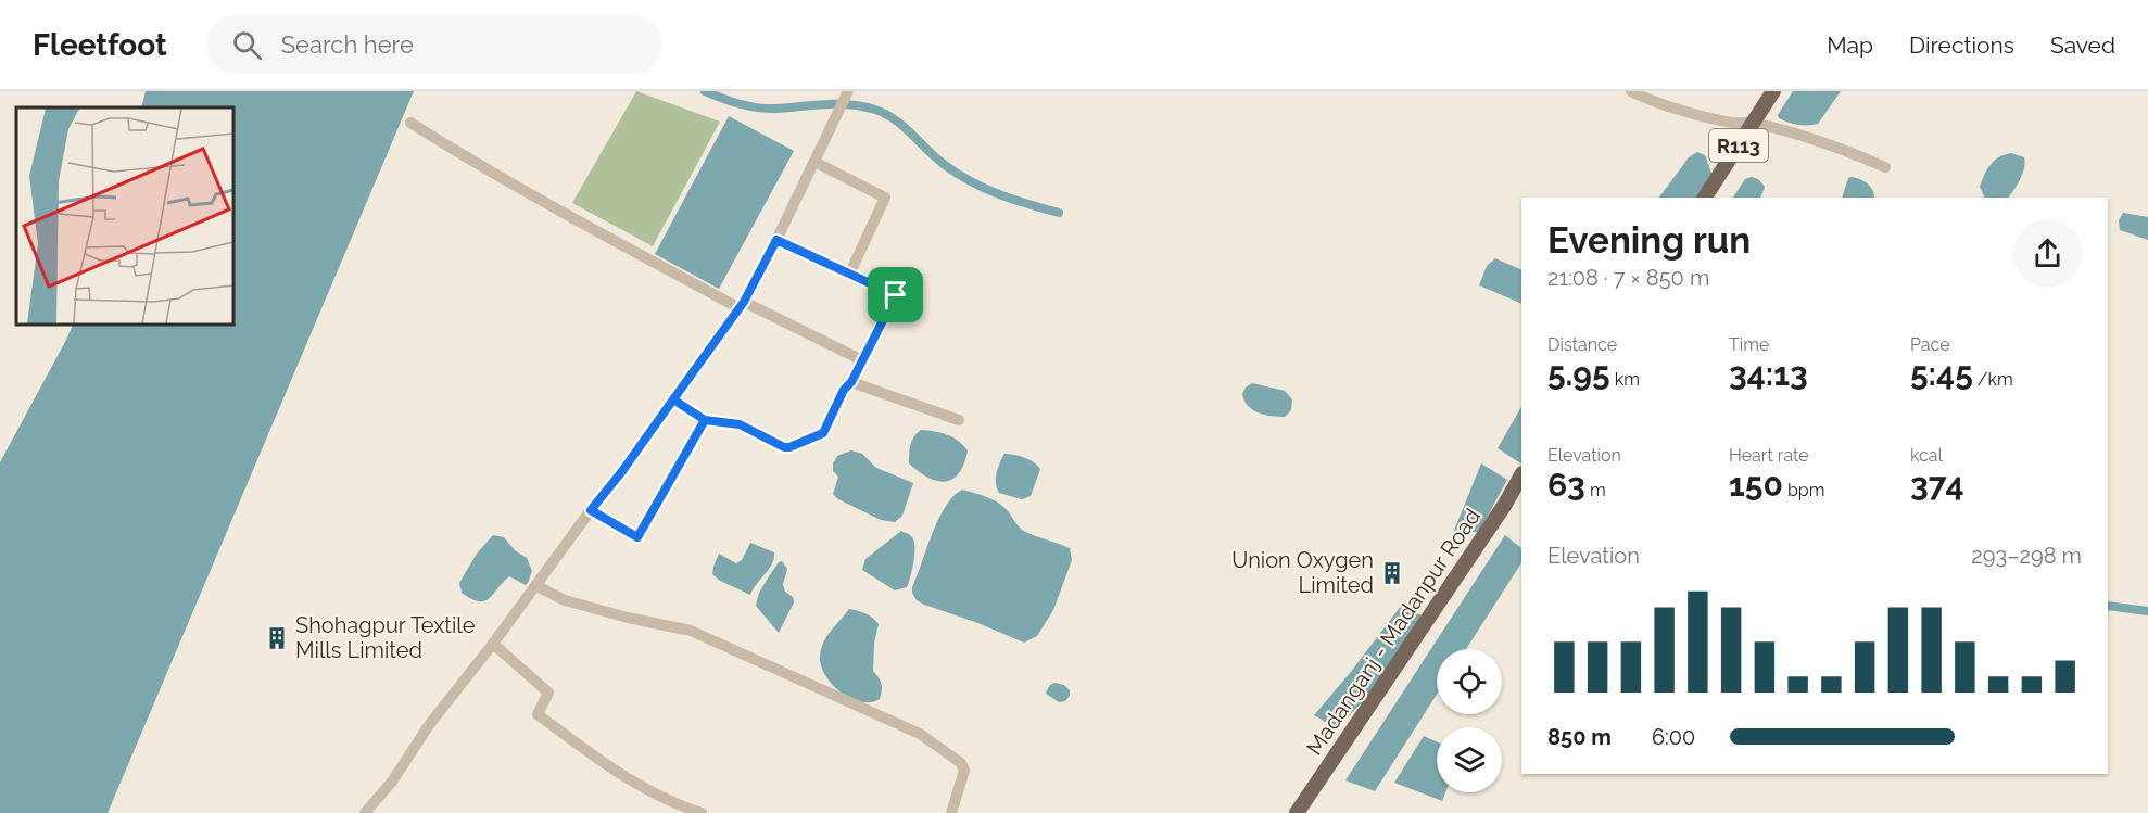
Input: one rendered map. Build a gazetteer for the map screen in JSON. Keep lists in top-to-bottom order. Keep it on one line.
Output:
{"streets":{"main road":["R113","Madanganj - Madanpur Road"]},"places":{"building":["Union Oxygen Limited","Shohagpur Textile Mills Limited"]},"page":{"header":"Fleetfoot","search":"Search here","nav":["Map","Directions","Saved"],"heading":["Evening run","21:08 · 7 × 850 m"],"stats":[["Distance","5.95 km"],["Time","34:13"],["Pace","5:45 /km"],["Elevation","63 m"],["Heart rate","150 bpm"],["kcal","374"]],"chart":["Elevation","293–298 m"],"list":[{"name":"850 m","note":"6:00"}]}}
